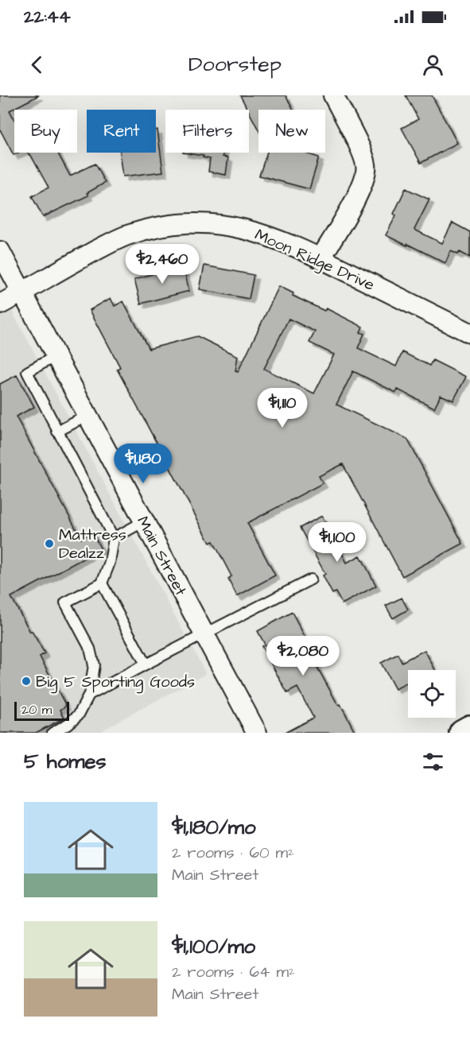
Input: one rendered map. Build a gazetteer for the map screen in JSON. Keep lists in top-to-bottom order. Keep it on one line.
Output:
{"streets":{"street":["Moon Ridge Drive","Main Street"]},"crossings":[["Moon Ridge Drive","Main Street"]],"places":["Mattress Dealzz","Big 5 Sporting Goods"],"scale_bar":"20 m","page":{"status":"22:44","header":"Doorstep","chip":["Buy","Rent","Filters","New"],"price":["$2,460","$1,110","$1,180","$1,100","$2,080"],"scale":"20 m","heading":"5 homes","list":[{"name":"$1,180/mo","note":"2 rooms · 60 m² · Main Street"},{"name":"$1,100/mo","note":"2 rooms · 64 m² · Main Street"}]}}
